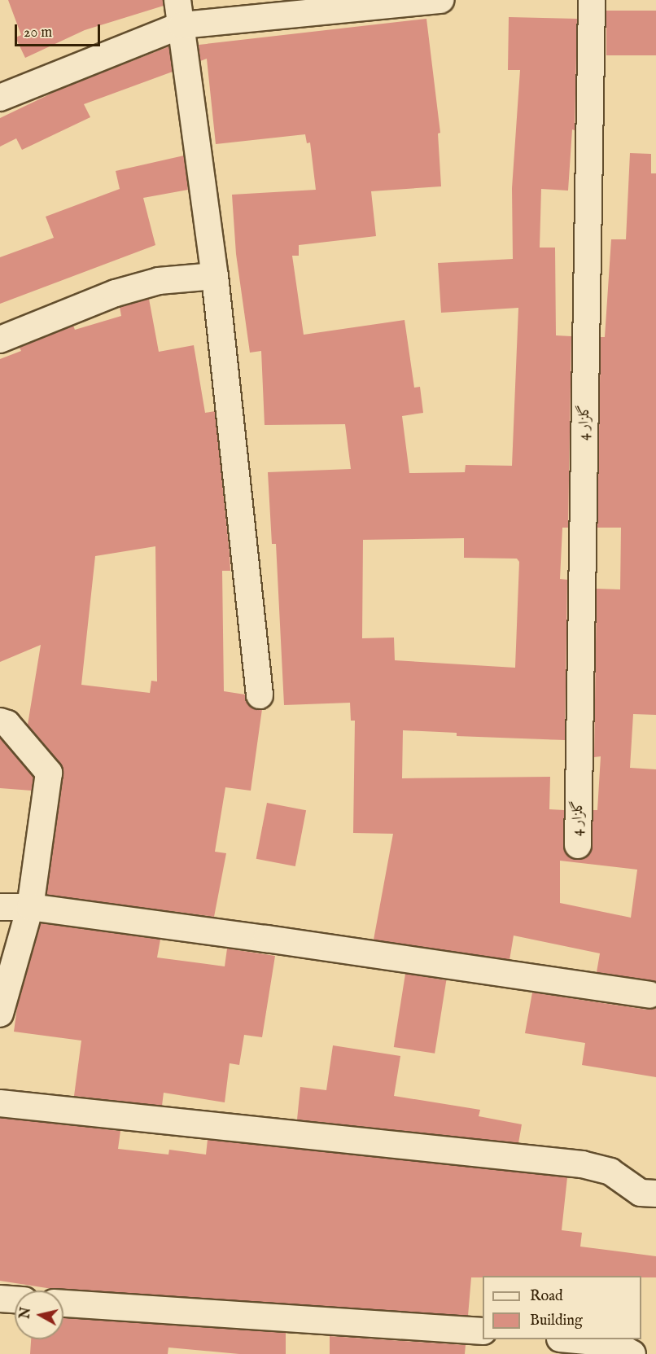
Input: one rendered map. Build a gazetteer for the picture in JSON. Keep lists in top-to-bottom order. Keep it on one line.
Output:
{"streets":{"street":["گلزار 4"]},"legend":["Road","Building"],"scale_bar":"20 m","north":"left"}
